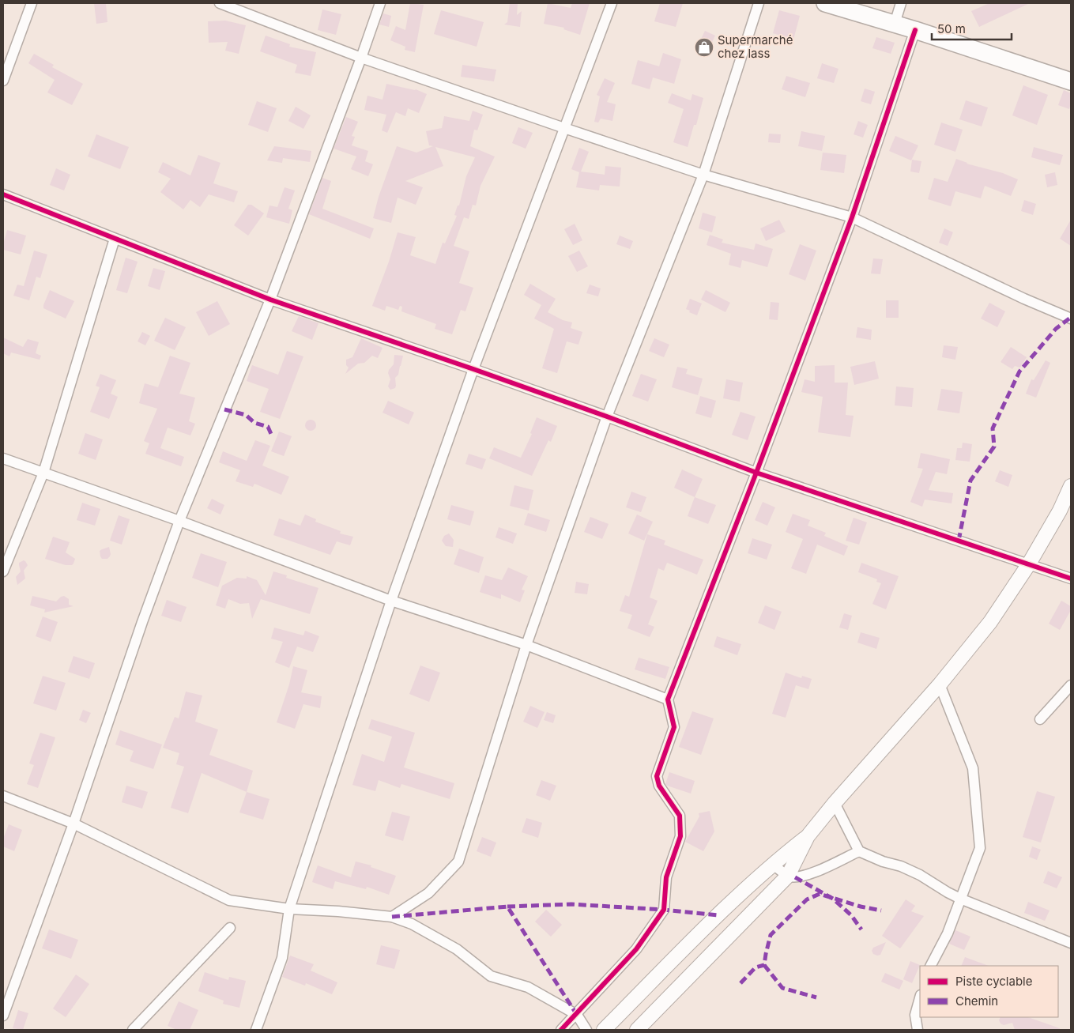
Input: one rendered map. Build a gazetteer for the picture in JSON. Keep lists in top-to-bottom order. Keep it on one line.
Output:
{"places":{"shop":["Supermarché chez lass"]},"legend":["Piste cyclable","Chemin"],"scale_bar":"50 m"}
